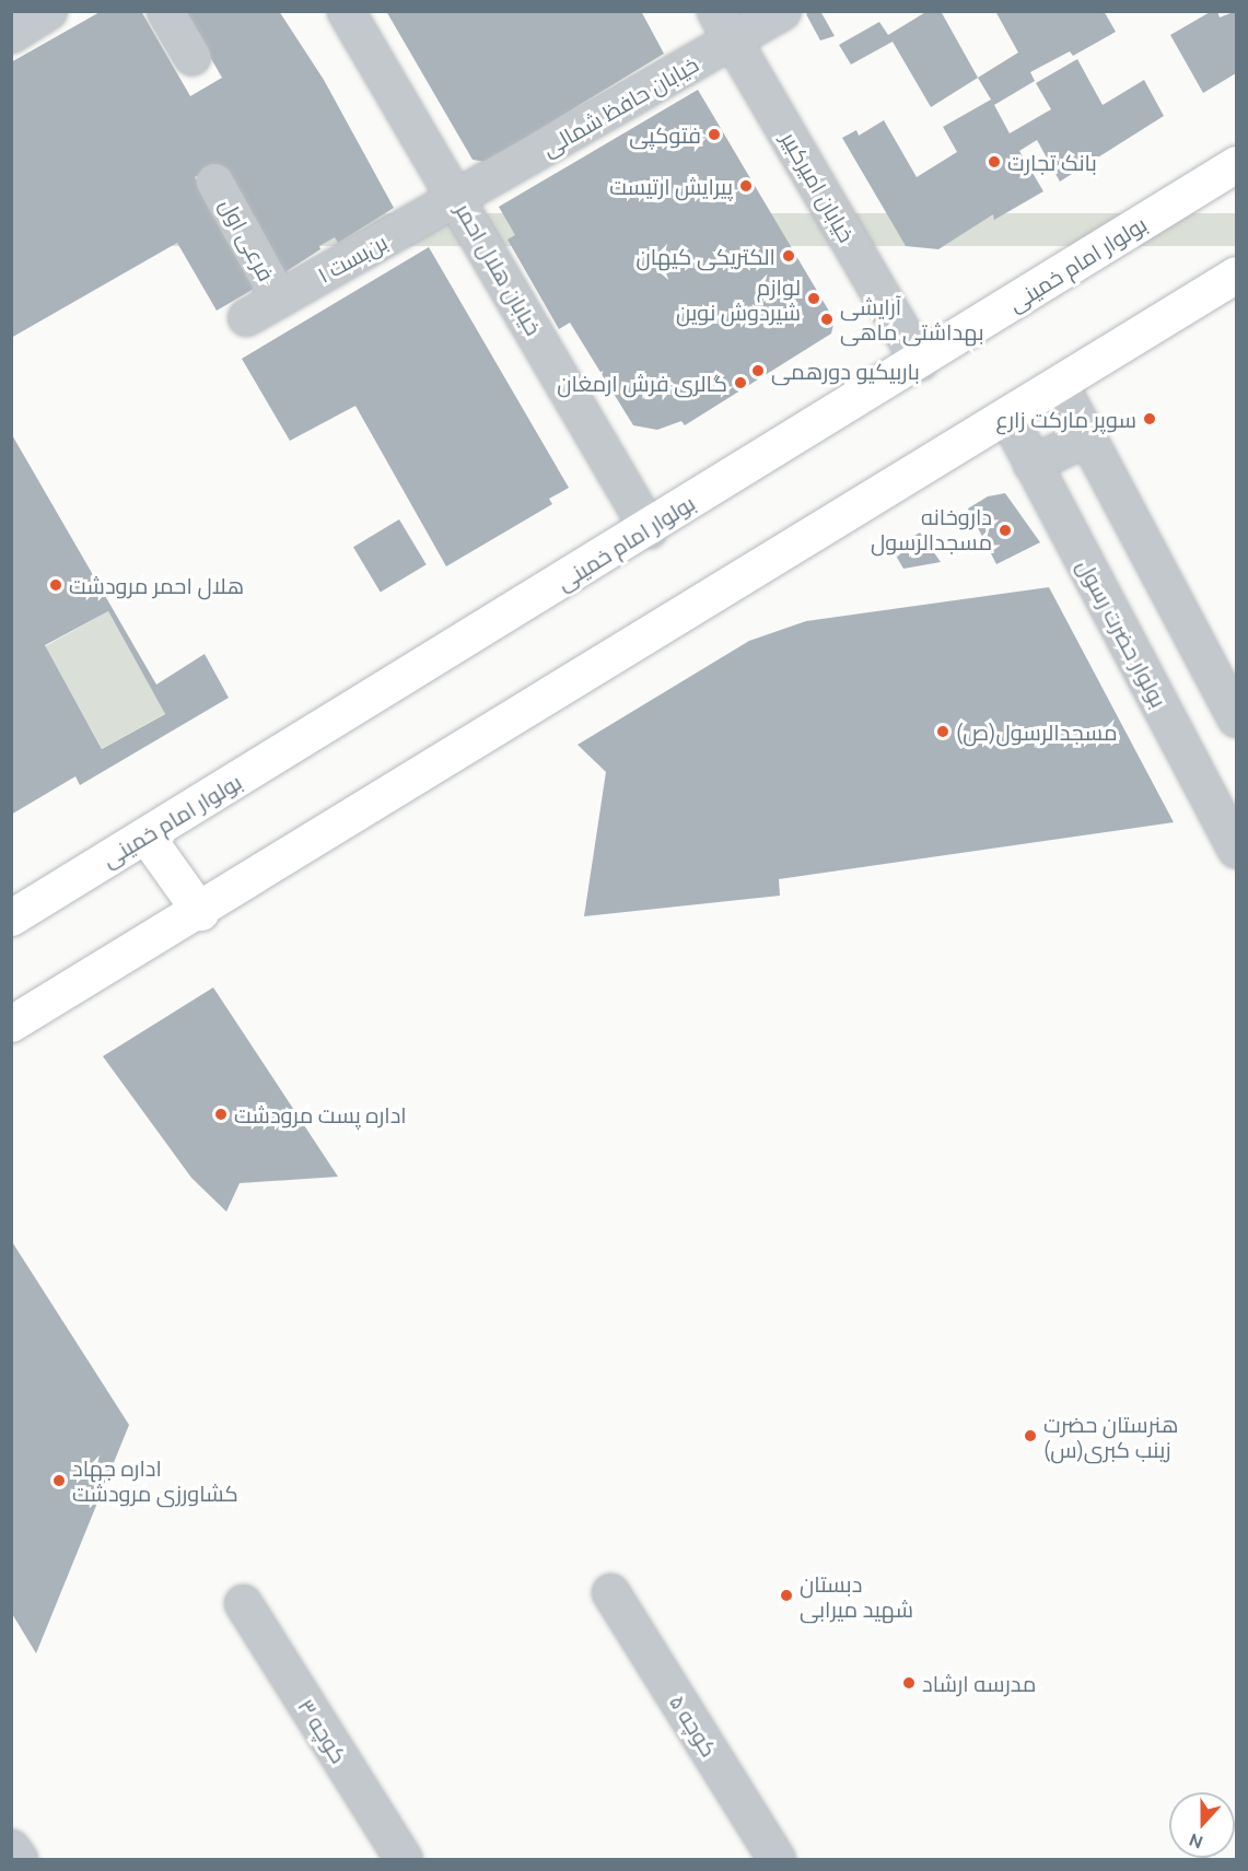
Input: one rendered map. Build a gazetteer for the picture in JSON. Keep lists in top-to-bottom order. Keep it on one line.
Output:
{"streets":{"main road":["بولوار امام خمینی"],"street":["خیابان حافظ شمالی","خیابان امیرکبیر","فرعی اول","بن‌بست ۱","خیابان هلال احمر","بولوار حضرت رسول","کوچه ۵","کوچه ۳"]},"crossings":[["خیابان حافظ شمالی","خیابان امیرکبیر"],["خیابان حافظ شمالی","بن‌بست ۱"],["خیابان حافظ شمالی","خیابان هلال احمر"],["خیابان امیرکبیر","بولوار امام خمینی"],["فرعی اول","بن‌بست ۱"],["بن‌بست ۱","خیابان هلال احمر"],["بولوار امام خمینی","خیابان هلال احمر"]],"places":["فتوکپی","بانک تجارت","پیرایش ارتیست","الکتریکی کیهان","لوازم شیردوش نوین","آرایشی بهداشتی ماهی","باربیکیو دورهمی","گالری فرش ارمغان","سوپر مارکت زارع","داروخانه مسجدالرسول","هلال احمر مرودشت","مسجدالرسول(ص)","اداره پست مرودشت","هنرستان حضرت زینب کبری(س)","اداره جهاد کشاورزی مرودشت","دبستان شهید میرابی","مدرسه ارشاد"],"north":"bottom"}
